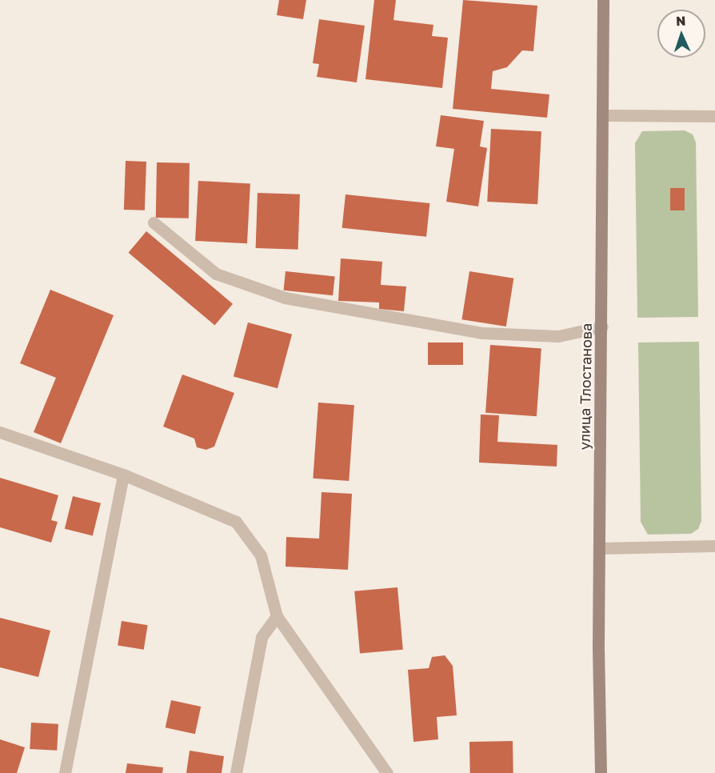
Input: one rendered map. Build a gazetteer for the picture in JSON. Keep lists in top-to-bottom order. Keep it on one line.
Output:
{"streets":{"main road":["улица Тлостанова"]},"north":"top"}
